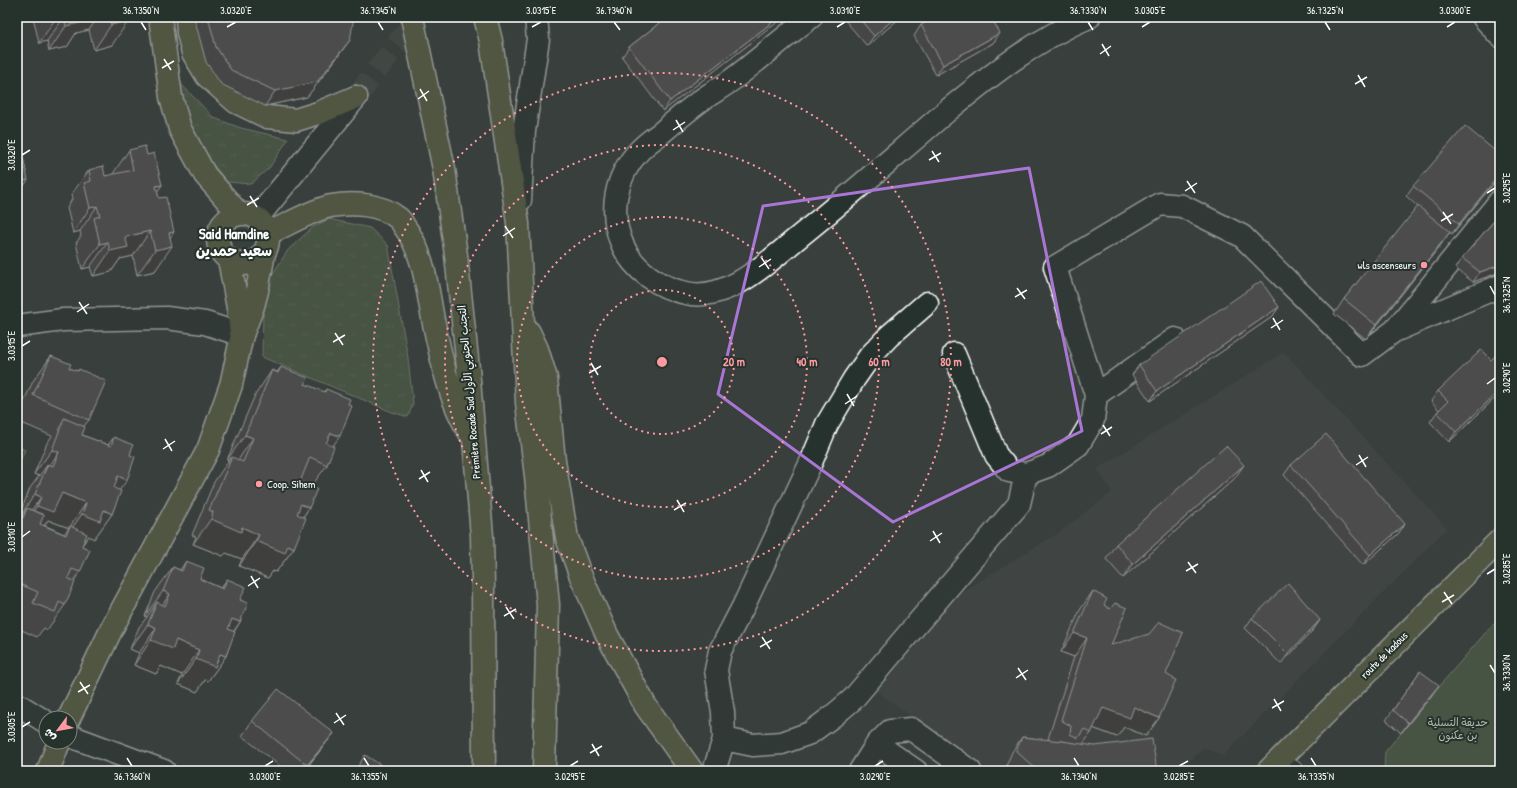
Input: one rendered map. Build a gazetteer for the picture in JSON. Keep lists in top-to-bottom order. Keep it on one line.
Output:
{"streets":{"main road":["Première Rocade Sud التجنب الجنوبي الأول","route de kadous"]},"districts":["Said Hamdine سعيد حمدين"],"parks":["حديقة التسلية بن عكنون"],"places":["wls ascenseurs","Coop. Sihem"],"north":"bottom left","coordinates":["36.7350°N","3.0320°E","36.7345°N","3.0315°E","36.7340°N","3.0310°E","36.7330°N","3.0305°E","36.7325°N","3.0300°E","3.0295°E","3.0290°E","3.0285°E","36.7360°N","36.7355°N","36.7335°N"],"rings":["20 m","40 m","60 m","80 m"]}
